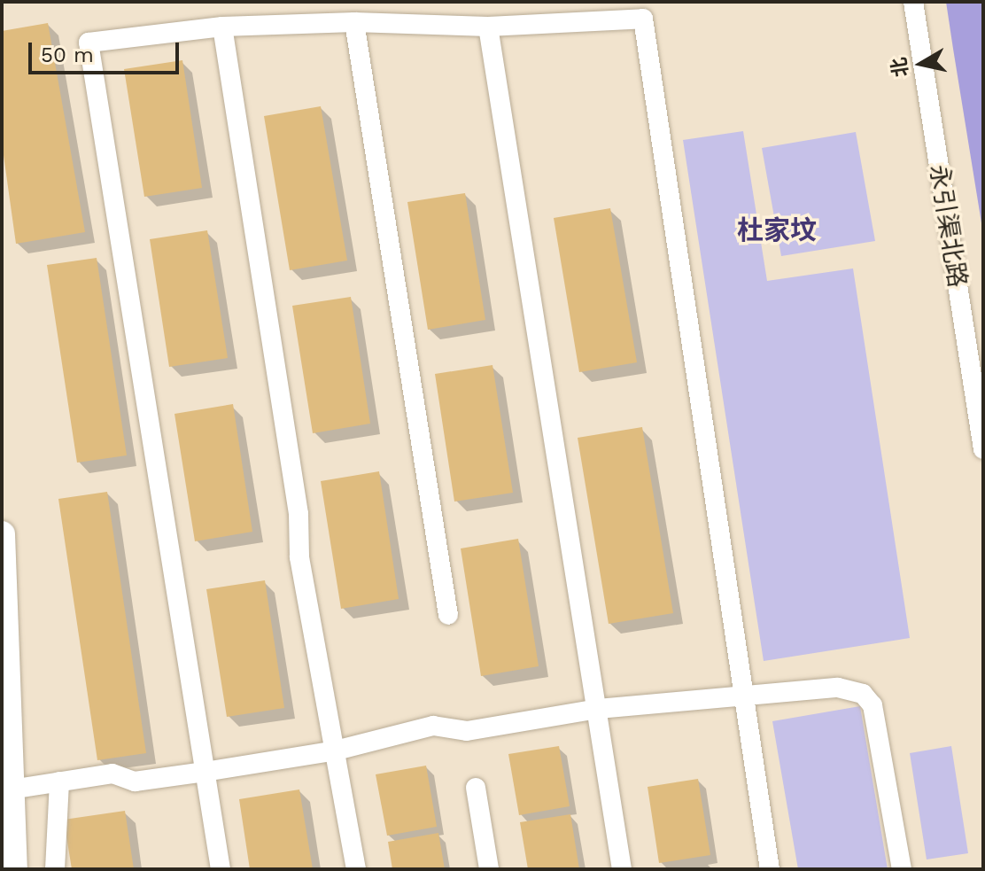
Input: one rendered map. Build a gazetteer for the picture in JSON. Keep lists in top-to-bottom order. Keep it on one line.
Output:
{"streets":{"street":["永引渠北路"]},"districts":["杜家坟"],"scale_bar":"50 m","north":"left"}
